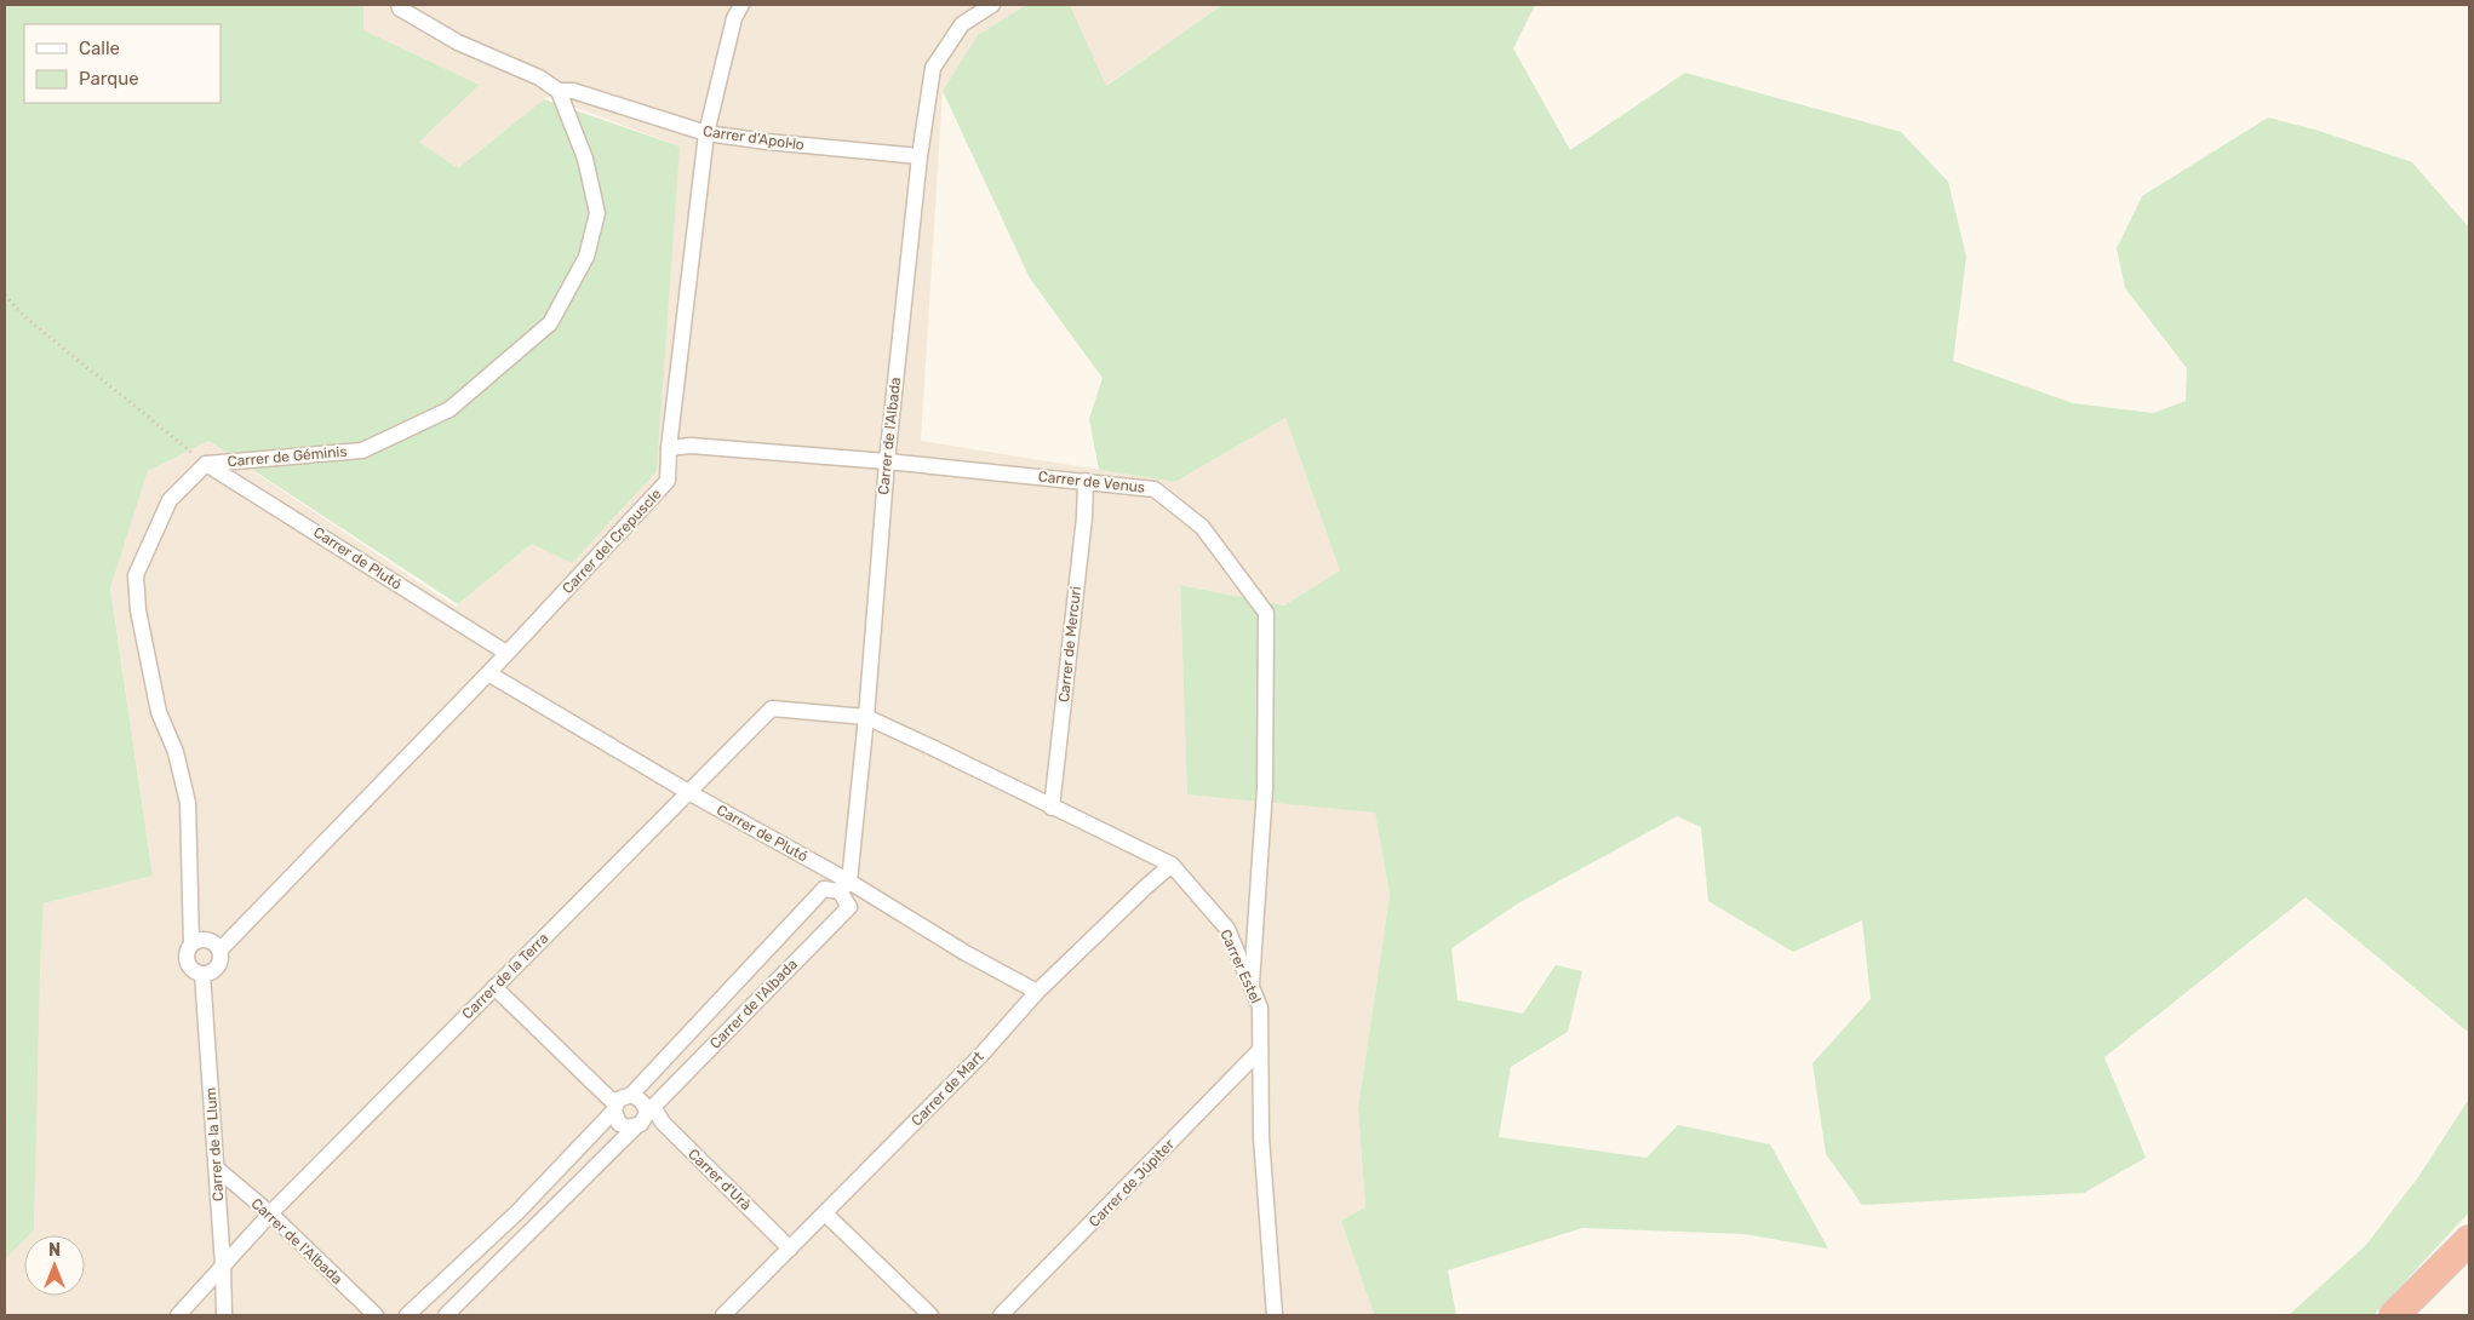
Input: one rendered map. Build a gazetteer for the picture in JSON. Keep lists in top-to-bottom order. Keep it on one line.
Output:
{"streets":{"street":["Carrer d'Apol·lo","Carrer de l'Albada","Carrer de Géminis","Carrer de Venus","Carrer del Crepuscle","Carrer de Plutó","Carrer de Mercuri","Carrer Estel","Carrer de la Terra","Carrer de Mart","Carrer de la Llum","Carrer d'Urà","Carrer de Júpiter"]},"crossings":[["Carrer d'Apol·lo","Carrer de l'Albada"],["Carrer d'Apol·lo","Carrer de Géminis"],["Carrer d'Apol·lo","Carrer del Crepuscle"],["Carrer de l'Albada","Carrer de Venus"],["Carrer de l'Albada","Carrer de Plutó"],["Carrer de l'Albada","Carrer Estel"],["Carrer de l'Albada","Carrer de la Terra"],["Carrer de l'Albada","Carrer de la Llum"],["Carrer de l'Albada","Carrer d'Urà"],["Carrer de Géminis","Carrer del Crepuscle"],["Carrer de Géminis","Carrer de Plutó"],["Carrer de Géminis","Carrer de la Llum"],["Carrer de Venus","Carrer del Crepuscle"],["Carrer de Venus","Carrer de Mercuri"],["Carrer de Venus","Carrer Estel"],["Carrer del Crepuscle","Carrer de Plutó"],["Carrer del Crepuscle","Carrer de la Llum"],["Carrer de Plutó","Carrer de la Terra"],["Carrer de Plutó","Carrer de Mart"],["Carrer de Mercuri","Carrer Estel"],["Carrer Estel","Carrer de la Terra"],["Carrer Estel","Carrer de Mart"],["Carrer Estel","Carrer de Júpiter"],["Carrer de la Terra","Carrer de la Llum"],["Carrer de Mart","Carrer d'Urà"]],"legend":["Calle","Parque"],"north":"top"}
